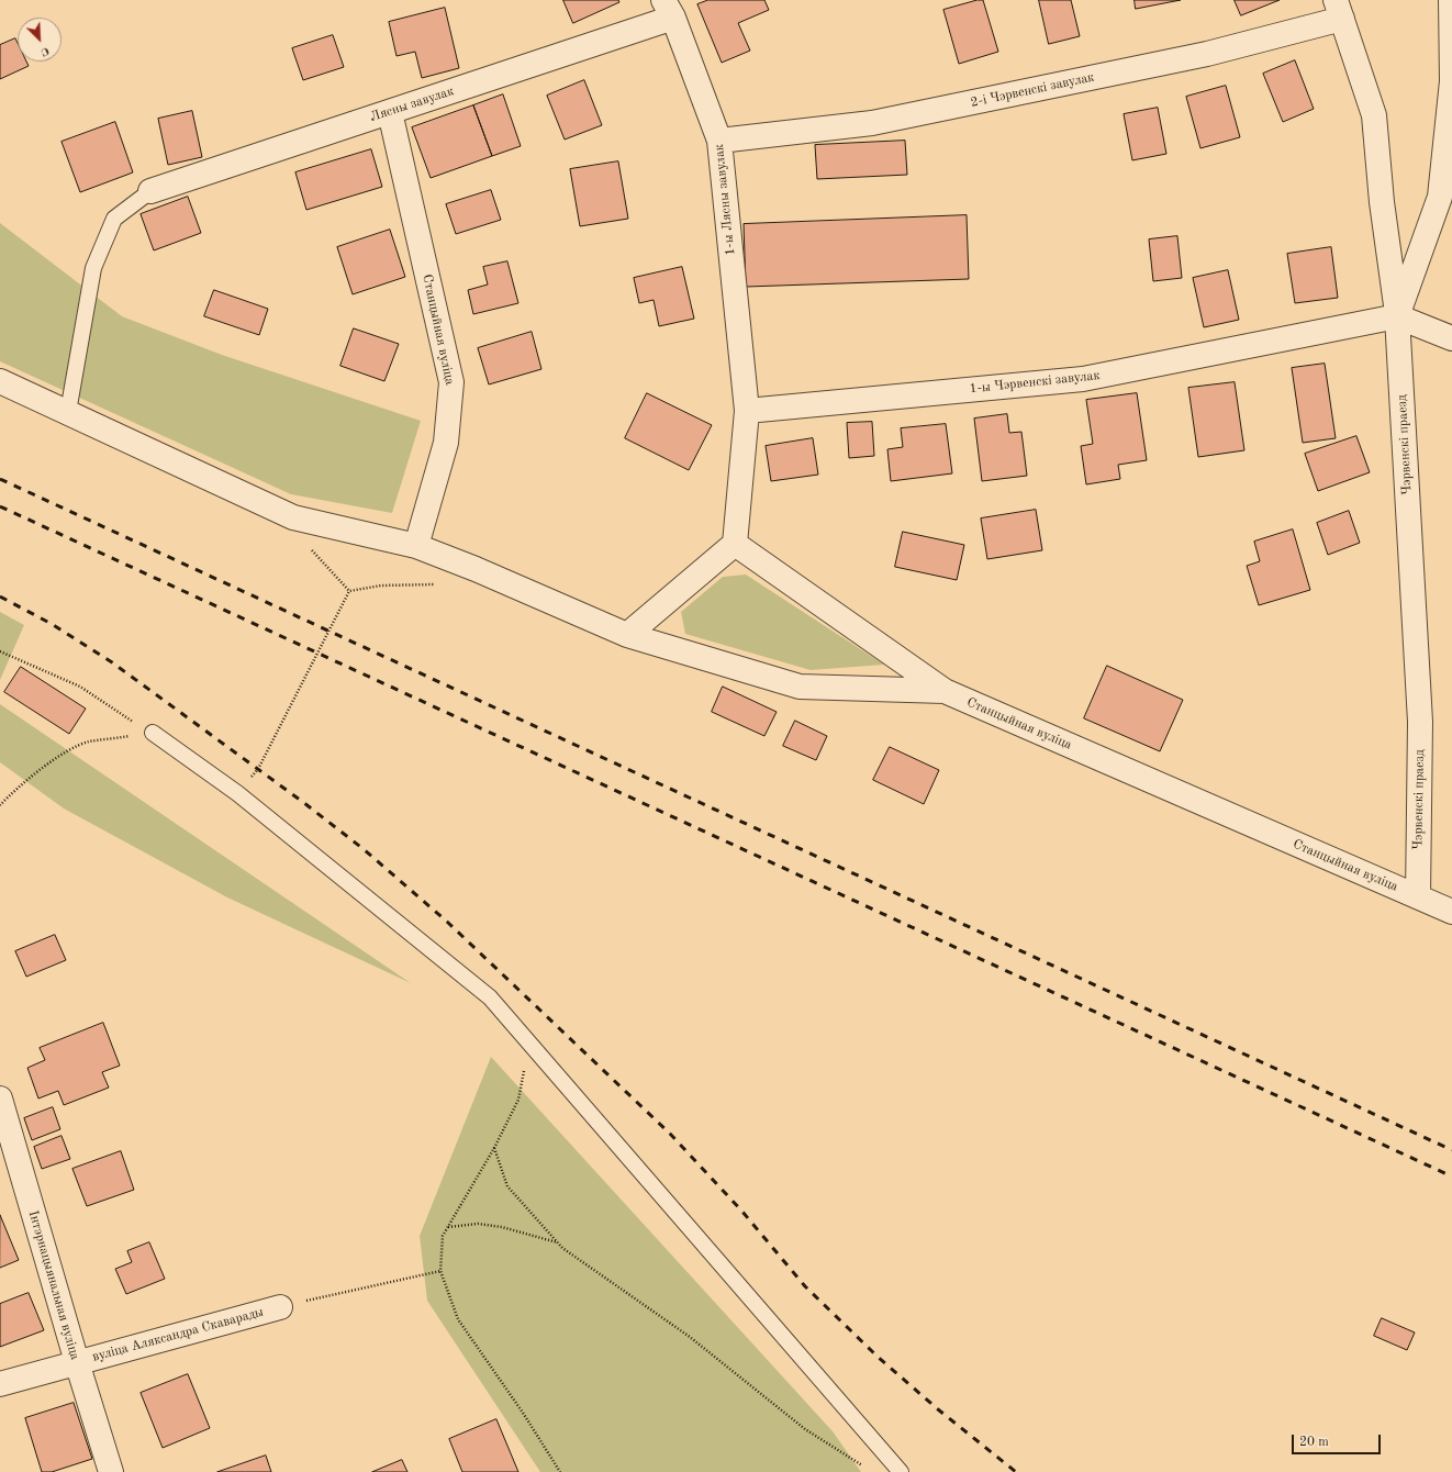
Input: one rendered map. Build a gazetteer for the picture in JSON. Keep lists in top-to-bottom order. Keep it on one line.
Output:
{"streets":{"street":["2-і Чэрвенскі завулак","Лясны завулак","1-ы Лясны завулак","Станцыйная вуліца","1-ы Чэрвенскі завулак","Чэрвенскі праезд","Інтэрнацыянальная вуліца","вуліца Аляксандра Скаварады"]},"crossings":[["2-і Чэрвенскі завулак","1-ы Лясны завулак"],["Лясны завулак","1-ы Лясны завулак"],["Лясны завулак","Станцыйная вуліца"],["1-ы Лясны завулак","1-ы Чэрвенскі завулак"],["Станцыйная вуліца","Чэрвенскі праезд"],["1-ы Чэрвенскі завулак","Чэрвенскі праезд"],["Інтэрнацыянальная вуліца","вуліца Аляксандра Скаварады"]],"scale_bar":"20 m","north":"bottom right"}
